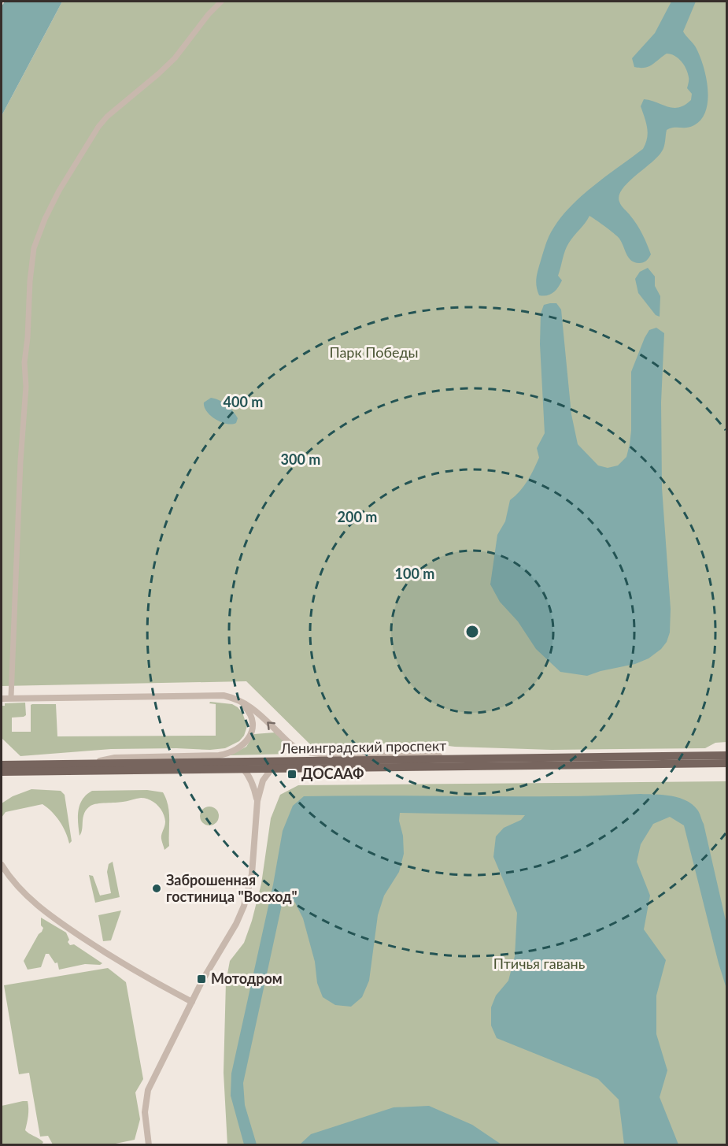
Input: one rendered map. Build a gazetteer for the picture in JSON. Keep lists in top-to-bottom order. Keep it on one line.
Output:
{"streets":{"main road":["Ленинградский проспект"]},"parks":["Парк Победы","Птичья гавань"],"places":{"transit":["ДОСААФ","Мотодром"],"other":["Заброшенная гостиница \"Восход\""]},"rings":["400 m","300 m","200 m","100 m"]}
